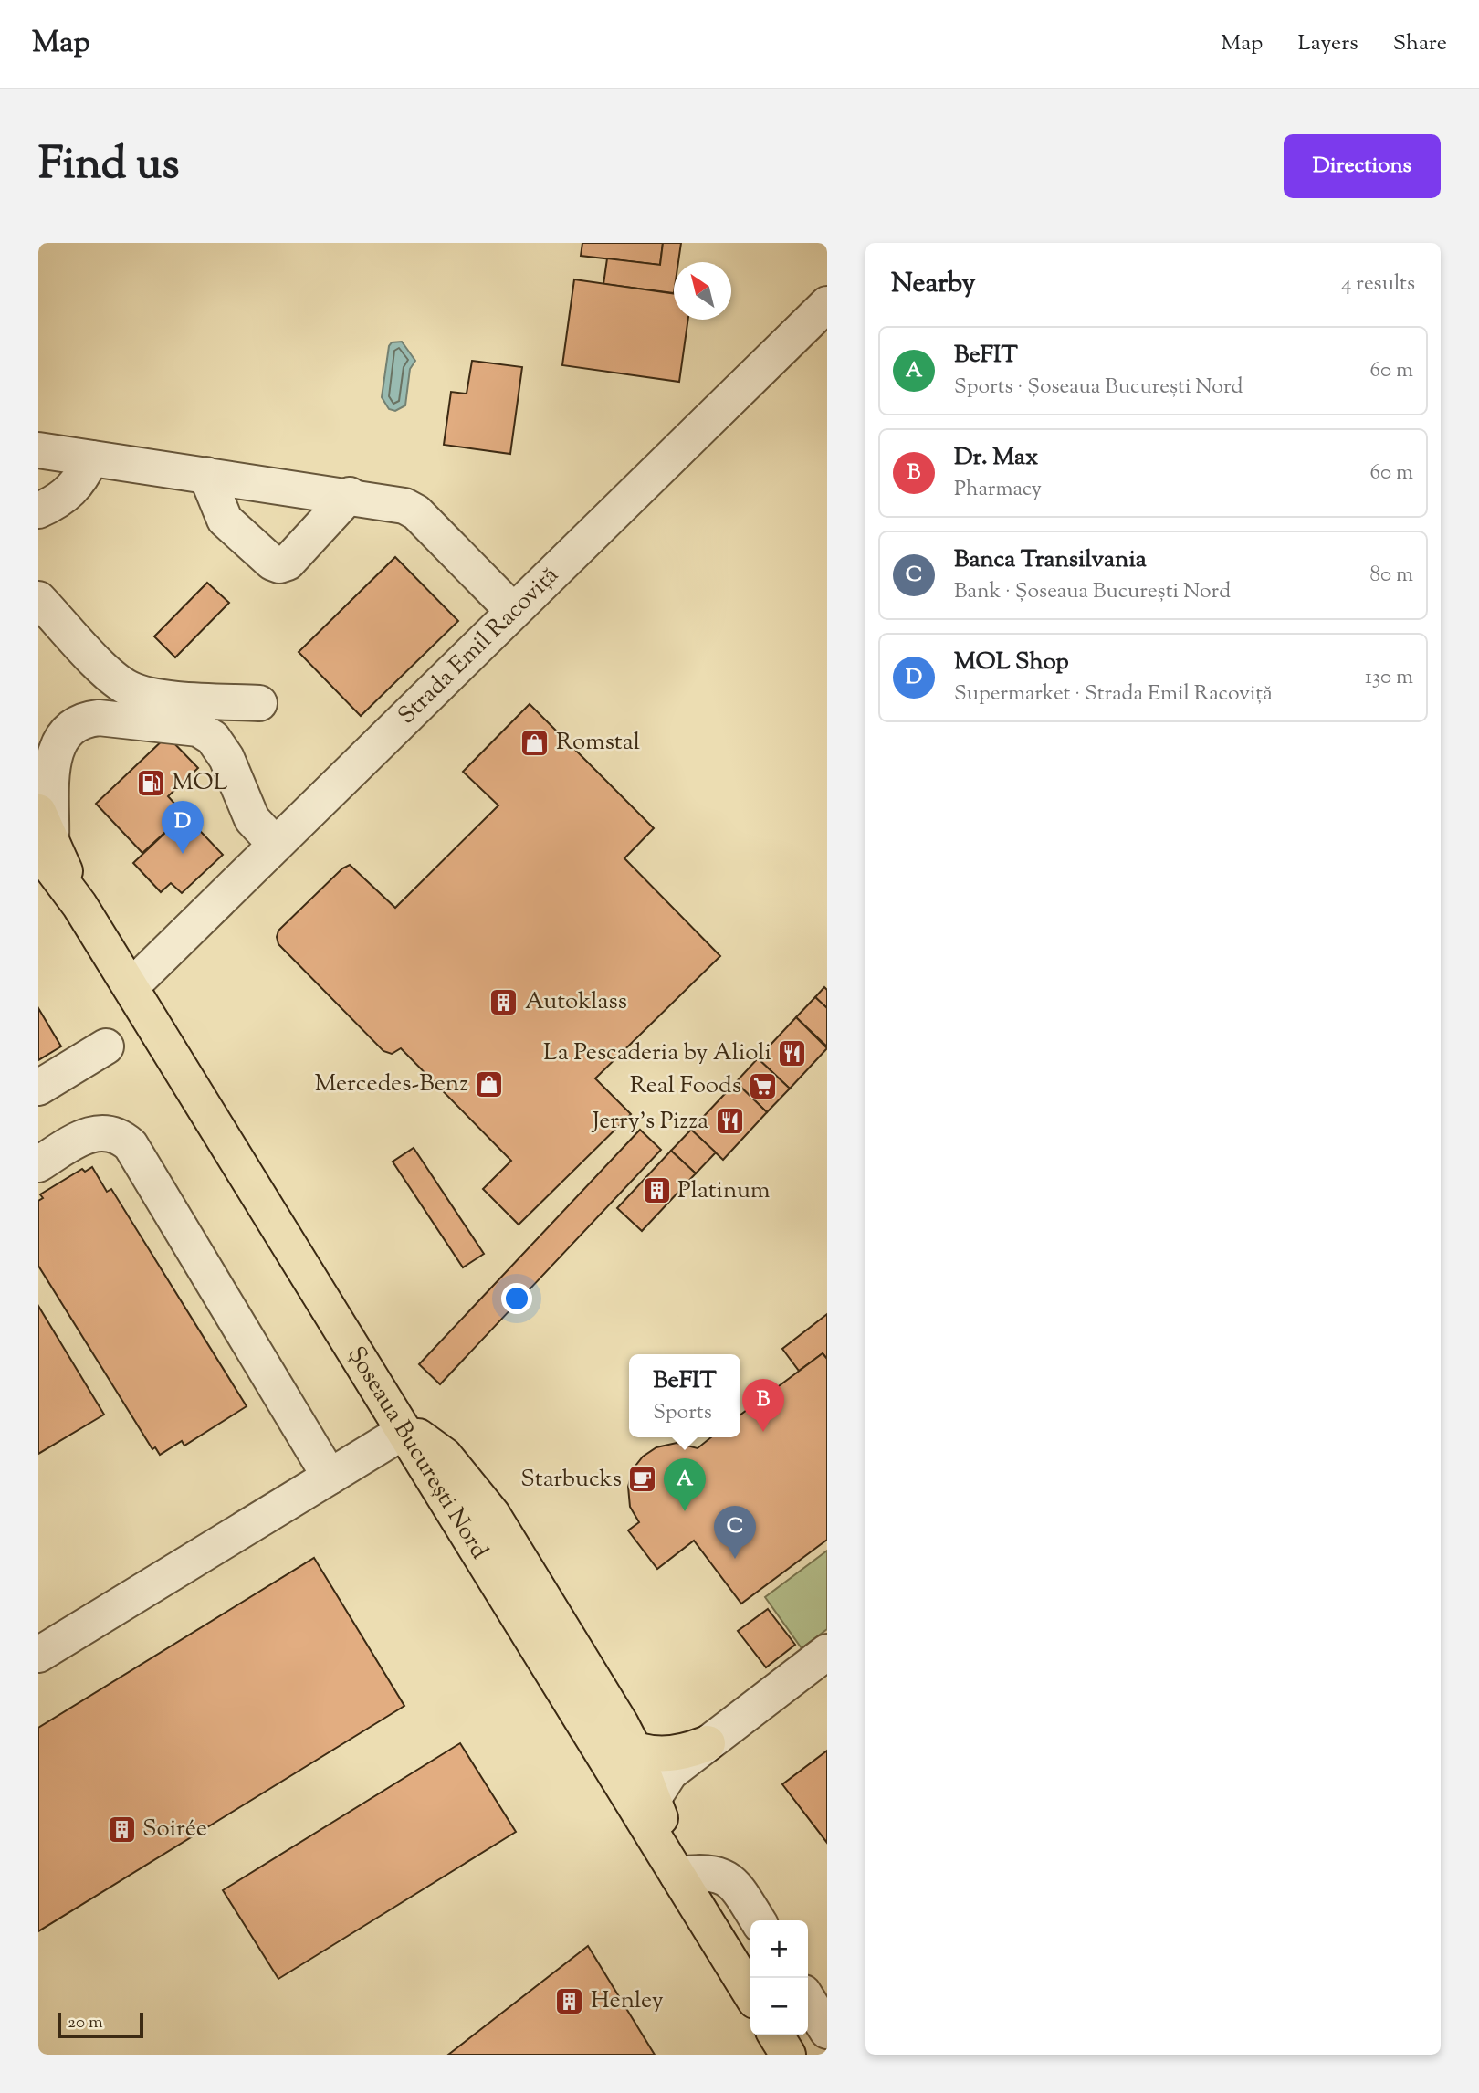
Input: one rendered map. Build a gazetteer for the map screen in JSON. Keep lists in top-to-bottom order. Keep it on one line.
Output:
{"streets":{"main road":["Șoseaua București Nord"],"street":["Strada Emil Racoviță"]},"crossings":[["Strada Emil Racoviță","Șoseaua București Nord"]],"places":{"shop":["Romstal","Mercedes-Benz"],"fuel station":["MOL"],"building":["Autoklass","Platinum","Soirée","Henley"],"restaurant":["La Pescaderia by Alioli","Jerry's Pizza"],"supermarket":["Real Foods"],"cafe":["Starbucks"]},"scale_bar":"20 m","north":"top left","page":{"header":"Map","nav":["Map","Layers","Share"],"title":"Find us","buttons":"Directions","heading":["Nearby","4 results"],"list":[{"mark":"A","name":"BeFIT","note":"Sports · Șoseaua București Nord","value":"60 m"},{"mark":"B","name":"Dr. Max","note":"Pharmacy","value":"60 m"},{"mark":"C","name":"Banca Transilvania","note":"Bank · Șoseaua București Nord","value":"80 m"},{"mark":"D","name":"MOL Shop","note":"Supermarket · Strada Emil Racoviță","value":"130 m"}],"pins":["D","B","A","C"],"popup":["BeFIT","Sports"],"map_buttons":["+","−"],"scale":"20 m"}}
